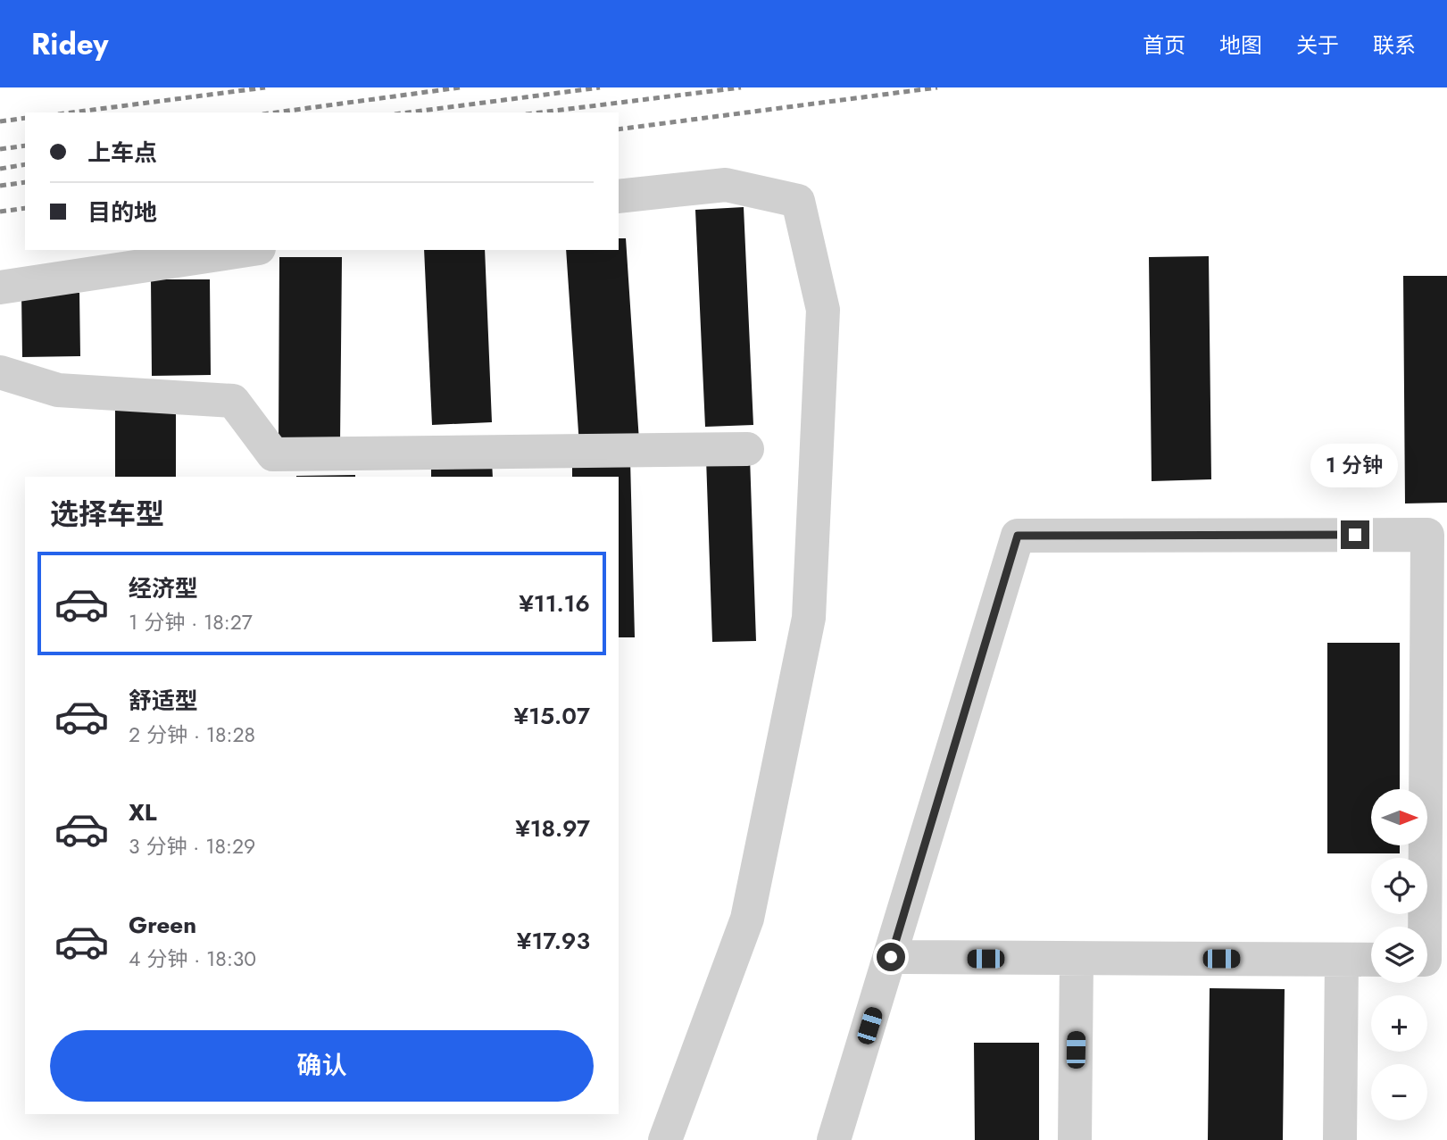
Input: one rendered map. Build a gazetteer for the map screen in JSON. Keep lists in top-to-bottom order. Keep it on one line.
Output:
{"north":"right","page":{"header":"Ridey","nav":["首页","地图","关于","联系"],"banner":["上车点","目的地"],"bubble":"1 分钟","heading":"选择车型","list":[{"name":"经济型","note":"1 分钟 · 18:27","value":"¥11.16"},{"name":"舒适型","note":"2 分钟 · 18:28","value":"¥15.07"},{"name":"XL","note":"3 分钟 · 18:29","value":"¥18.97"},{"name":"Green","note":"4 分钟 · 18:30","value":"¥17.93"}],"map_buttons":["+","−"],"buttons":"确认"}}
